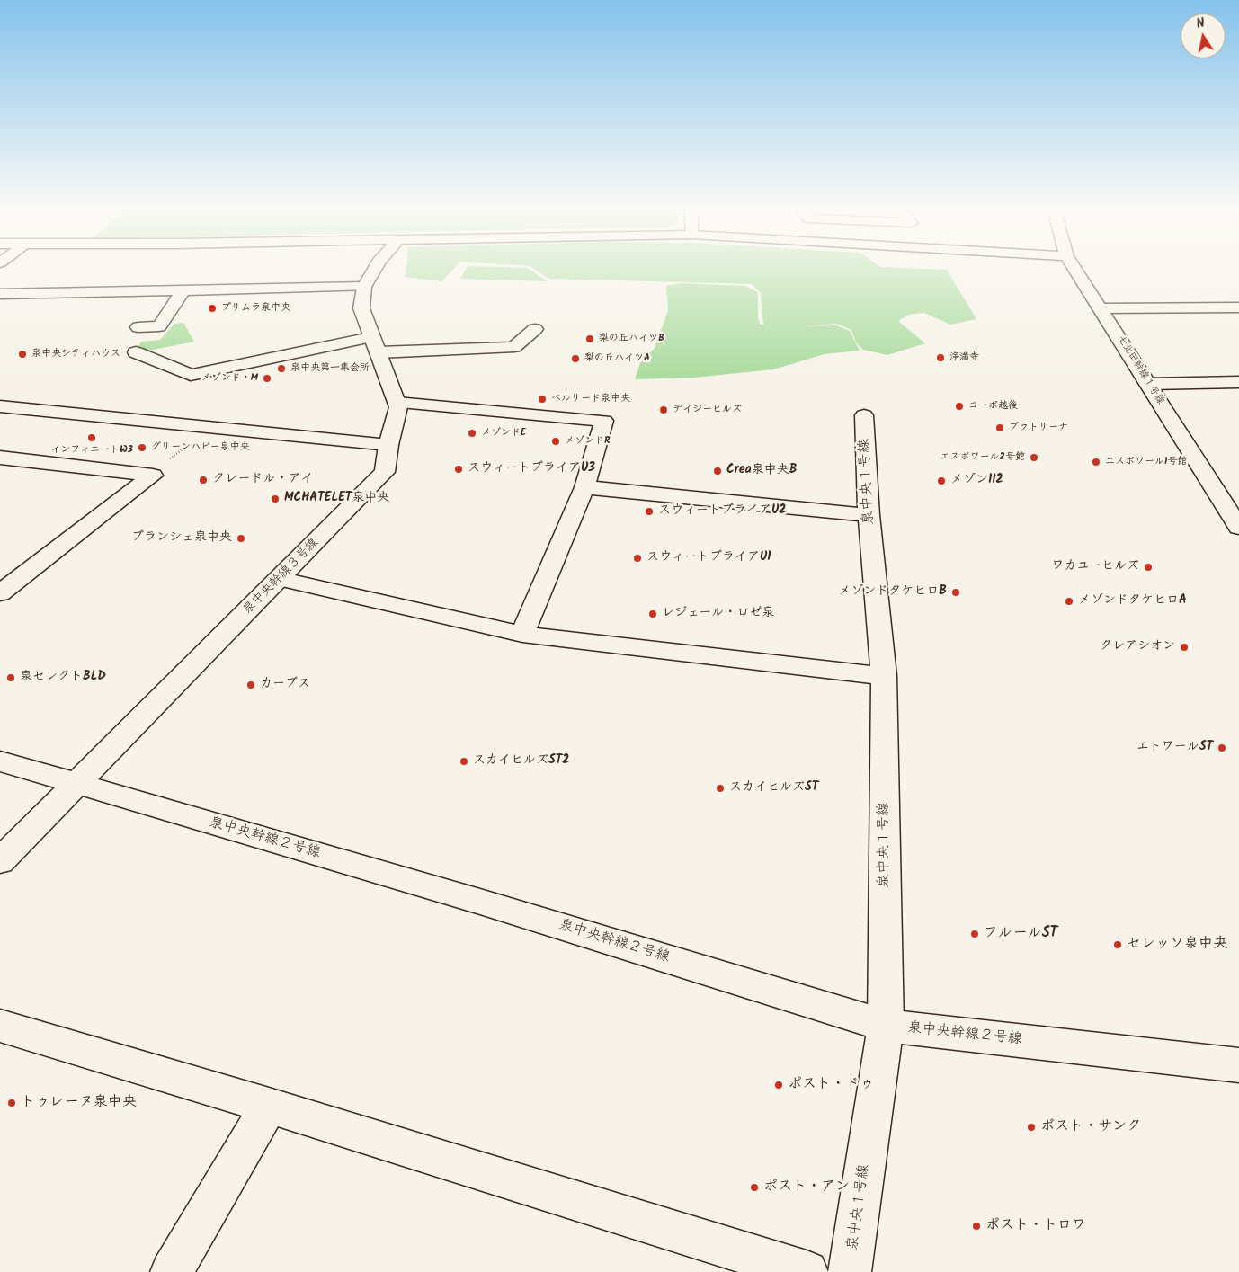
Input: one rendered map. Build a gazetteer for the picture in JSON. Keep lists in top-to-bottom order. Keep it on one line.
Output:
{"streets":{"street":["七北田幹線１号線","泉中央１号線","泉中央幹線３号線","泉中央幹線２号線"]},"crossings":[["泉中央１号線","泉中央幹線２号線"],["泉中央幹線３号線","泉中央幹線２号線"]],"places":["プリムラ泉中央","梨の丘ハイツB","泉中央シティハウス","浄満寺","梨の丘ハイツA","泉中央第一集会所","メゾンド・M","ベルリード泉中央","コーポ越後","デイジーヒルズ","プラトリーナ","メゾンドE","インフィニートW3","メゾンドR","グリーンハピー泉中央","エスポワール2号館","エスポワール1号館","スウィートブライアU3","Crea泉中央B","クレードル・アイ","メゾン112","MCHATELET泉中央","スウィートブライアU2","ブランシェ泉中央","スウィートブライアU1","ワカユーヒルズ","メゾンドタケヒロB","メゾンドタケヒロA","レジェール・ロゼ泉","クレアシオン","泉セレクトBLD","カーブス","エトワールST","スカイヒルズST2","スカイヒルズST","フルールST","セレッソ泉中央","ポスト・ドゥ","トゥレーヌ泉中央","ポスト・サンク","ポスト・アン","ポスト・トロワ"],"north":"top"}
